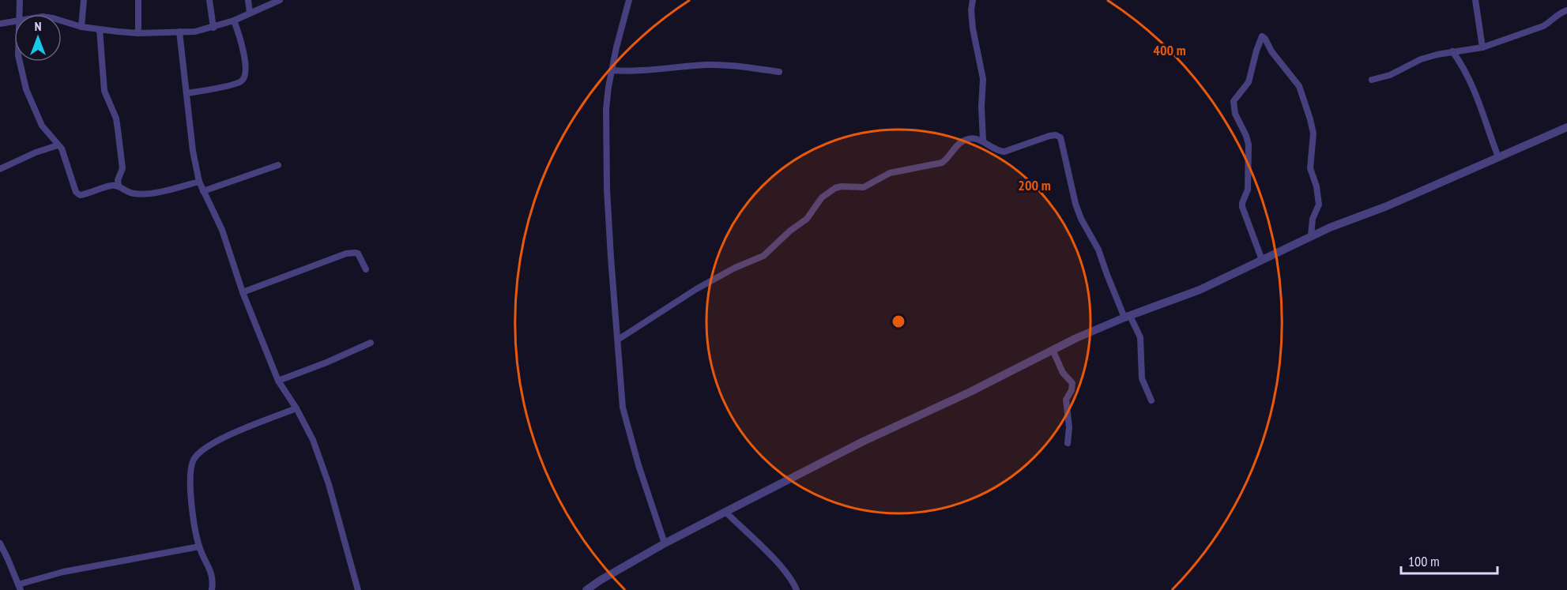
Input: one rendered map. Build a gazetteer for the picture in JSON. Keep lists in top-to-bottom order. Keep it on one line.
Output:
{"scale_bar":"100 m","north":"top","rings":["400 m","200 m"]}
